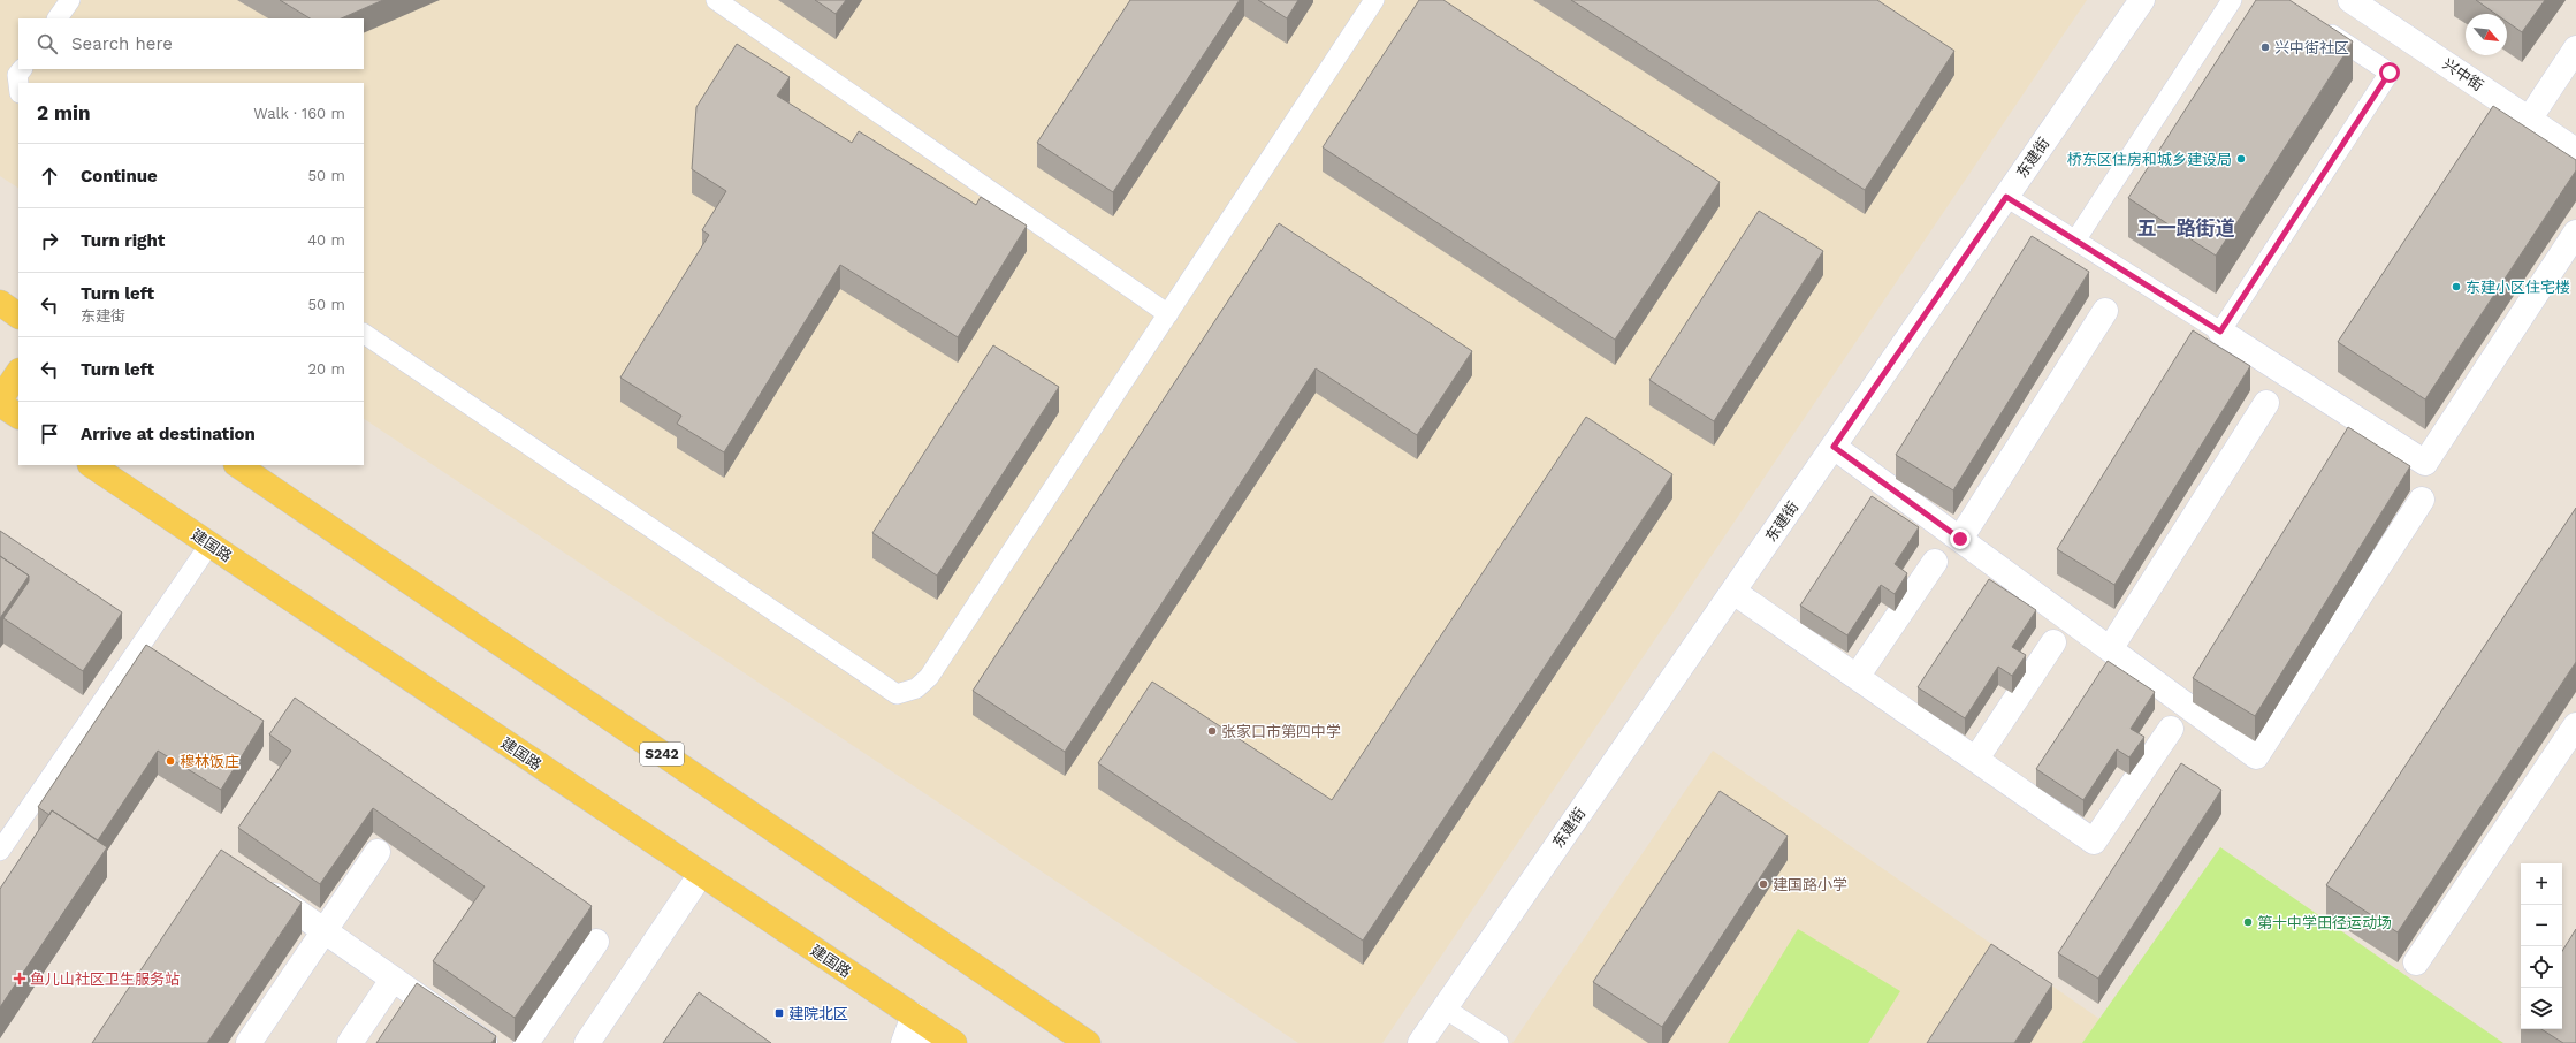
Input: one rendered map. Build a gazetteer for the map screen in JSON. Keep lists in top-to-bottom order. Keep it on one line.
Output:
{"streets":{"main road":["建国路","S242"],"street":["兴中街","东建街"]},"districts":["五一路街道"],"places":{"other":["兴中街社区","桥东区住房和城乡建设局","东建小区住宅楼","张家口市第四中学","穆林饭庄","建国路小学","第十中学田径运动场"],"health":["鱼儿山社区卫生服务站"],"transit":["建院北区"]},"north":"bottom right","page":{"search":"Search here","heading":["2 min","Walk · 160 m"],"list":[["Continue","50 m"],["Turn right","40 m"],["Turn left","东建街","50 m"],["Turn left","20 m"],"Arrive at destination"],"map_buttons":["+","−"]}}
